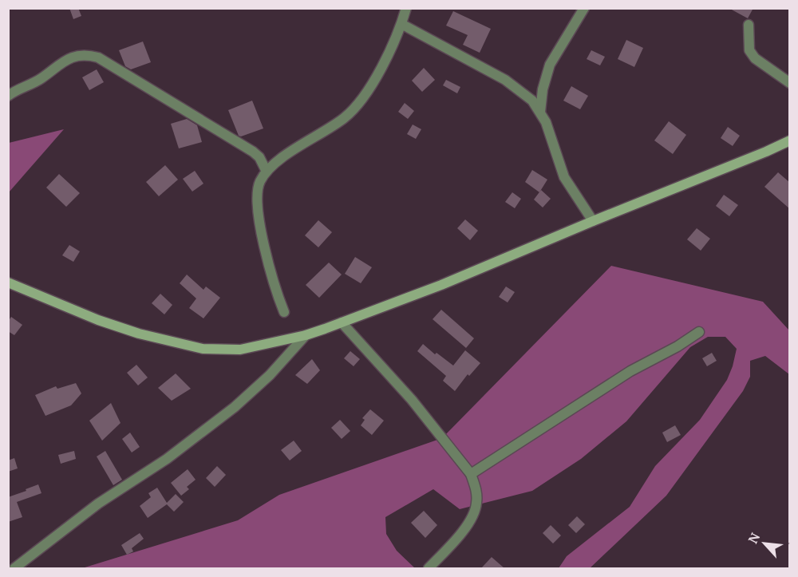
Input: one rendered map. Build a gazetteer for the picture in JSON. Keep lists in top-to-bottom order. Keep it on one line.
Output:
{"north":"top left"}
